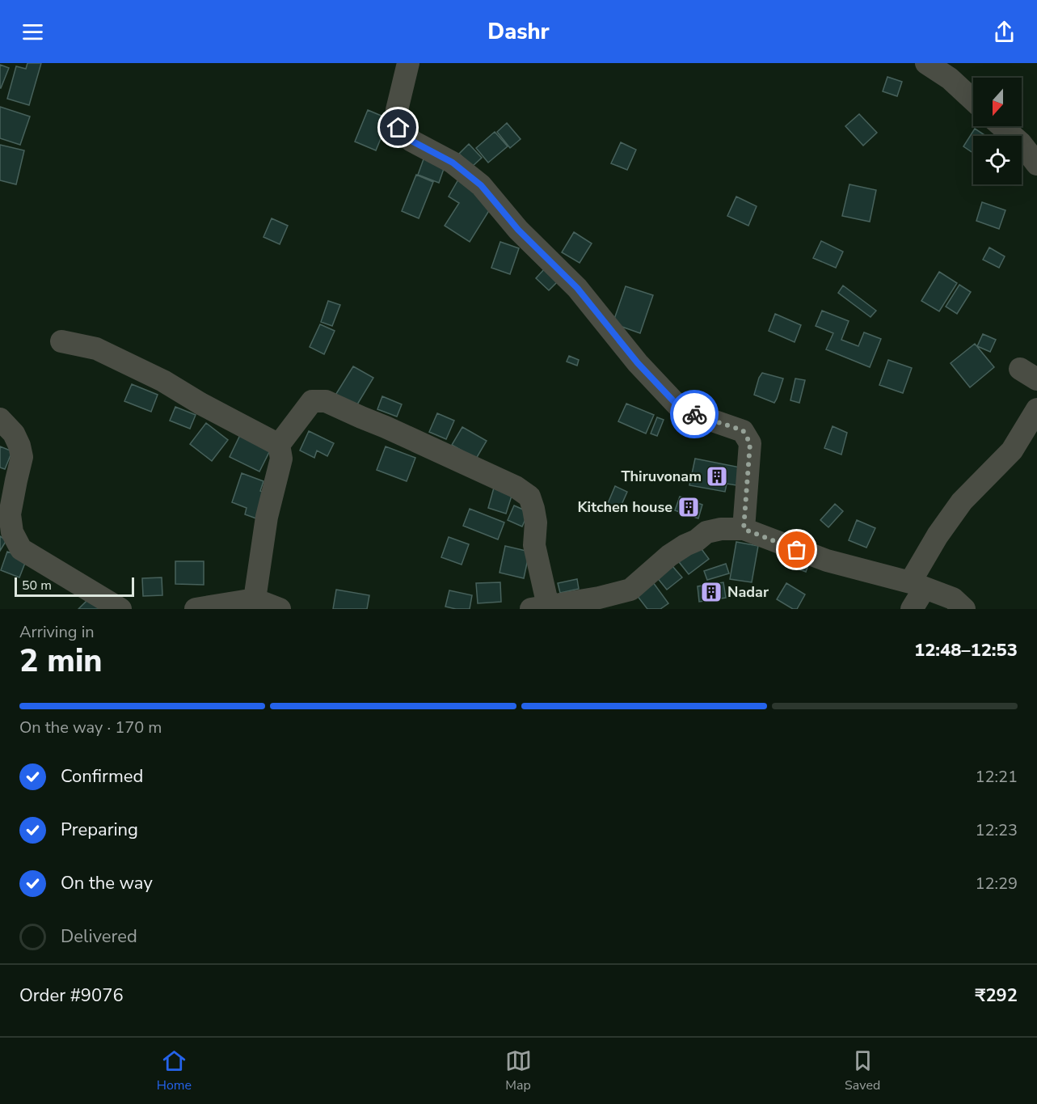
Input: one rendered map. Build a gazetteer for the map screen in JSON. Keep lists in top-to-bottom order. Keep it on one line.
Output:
{"places":{"building":["Thiruvonam","Kitchen house","Nadar"]},"scale_bar":"50 m","north":"bottom","page":{"header":"Dashr","scale":"50 m","heading":["2 min","Arriving in","12:48–12:53"],"panel":["Order #9076","₹292"],"bar":"On the way · 170 m","list":[["Confirmed","12:21"],["Preparing","12:23"],["On the way","12:29"],"Delivered"],"tabs":["Home","Map","Saved"]}}
